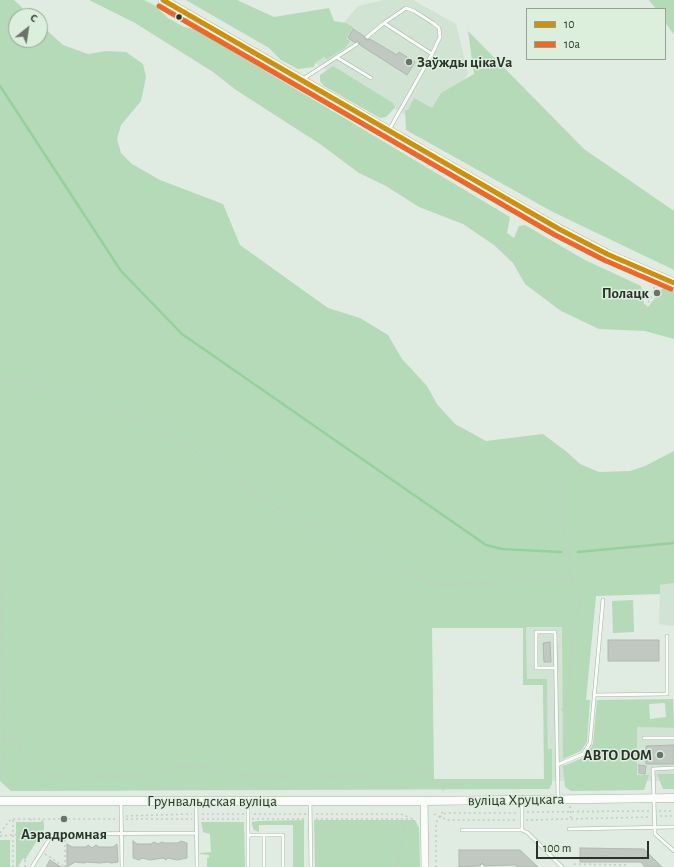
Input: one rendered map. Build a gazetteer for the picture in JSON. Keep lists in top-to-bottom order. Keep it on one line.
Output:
{"streets":{"main road":["вуліца Хруцкага","Грунвальдская вуліца"]},"crossings":[["вуліца Хруцкага","Грунвальдская вуліца"]],"places":["Заўжды цікаVа","Полацк","АВТО DOM","Аэрадромная"],"lines":["transit line 10","transit line 10а"],"legend":["10","10а"],"scale_bar":"100 m","north":"top right"}
